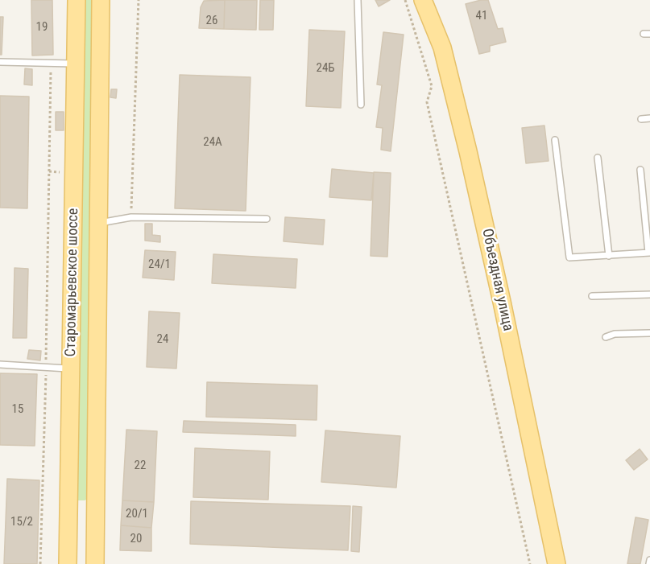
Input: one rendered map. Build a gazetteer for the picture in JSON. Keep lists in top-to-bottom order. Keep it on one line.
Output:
{"streets":{"main road":["Объездная улица","Старомарьевское шоссе"]},"house_numbers":["41","26","19","24Б","24А","24/1","24","15","22","20/1","15/2","20"]}
